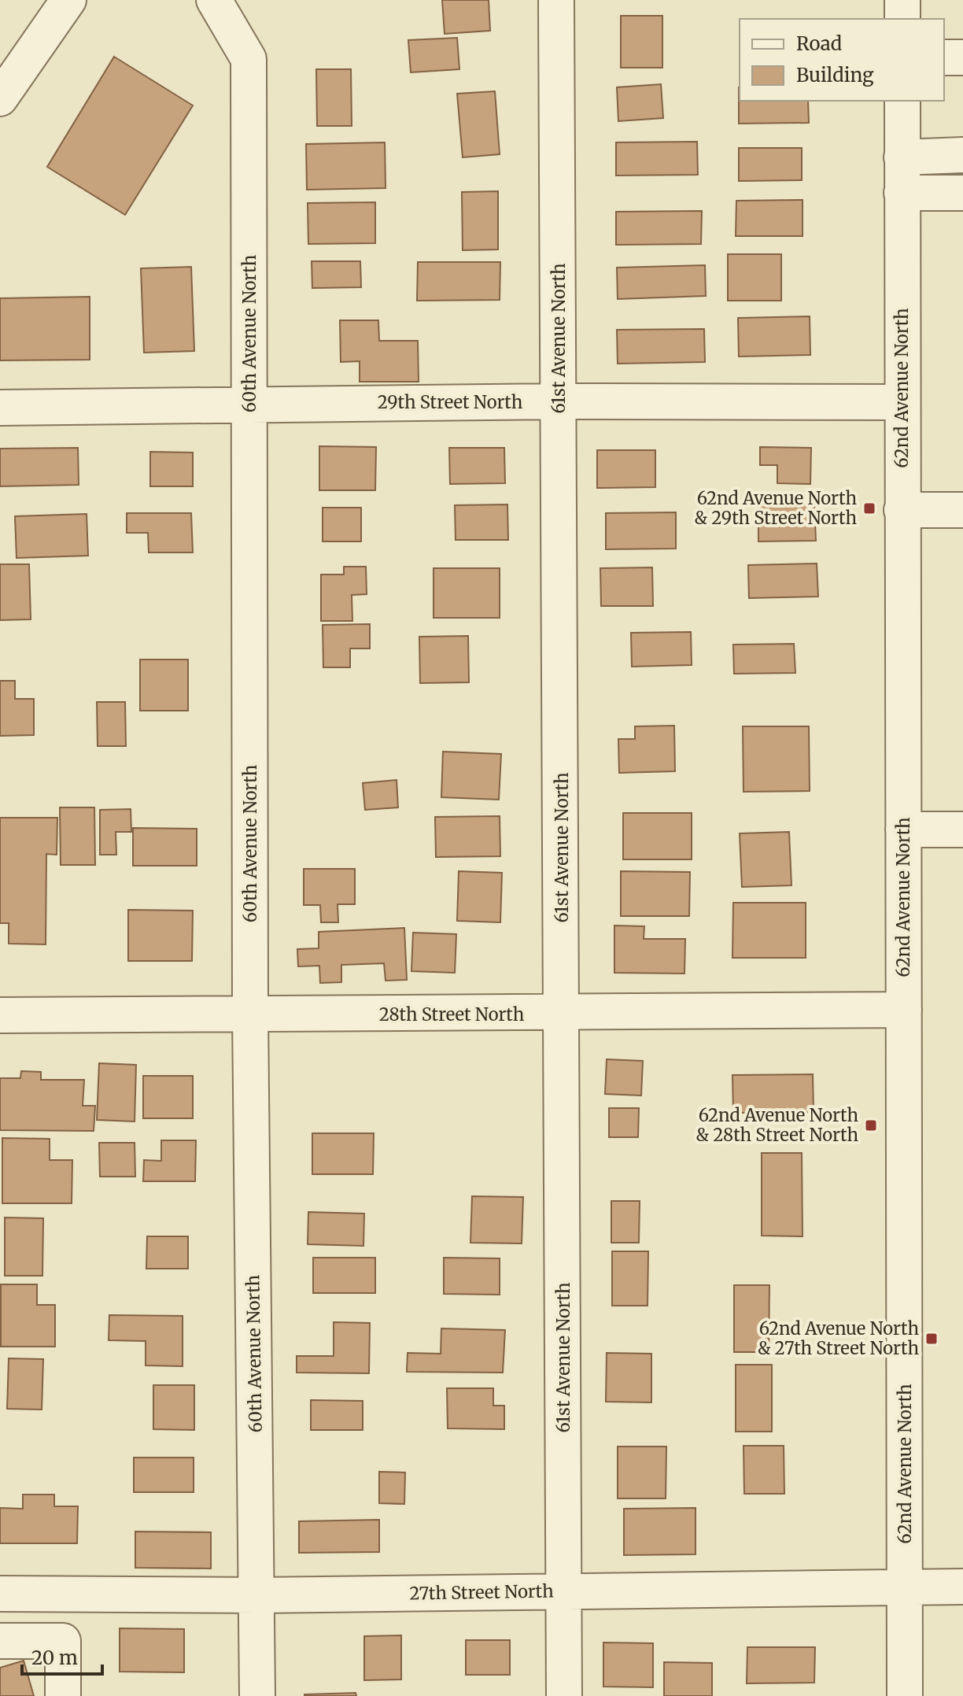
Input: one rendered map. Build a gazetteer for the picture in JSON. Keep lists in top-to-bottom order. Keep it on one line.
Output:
{"streets":{"street":["60th Avenue North","61st Avenue North","62nd Avenue North","29th Street North","28th Street North","27th Street North"]},"crossings":[["60th Avenue North","29th Street North"],["60th Avenue North","28th Street North"],["60th Avenue North","27th Street North"],["61st Avenue North","29th Street North"],["61st Avenue North","28th Street North"],["61st Avenue North","27th Street North"],["62nd Avenue North","29th Street North"],["62nd Avenue North","28th Street North"],["62nd Avenue North","27th Street North"]],"places":{"transit":["62nd Avenue North & 29th Street North","62nd Avenue North & 28th Street North","62nd Avenue North & 27th Street North"]},"legend":["Road","Building"],"scale_bar":"20 m"}
